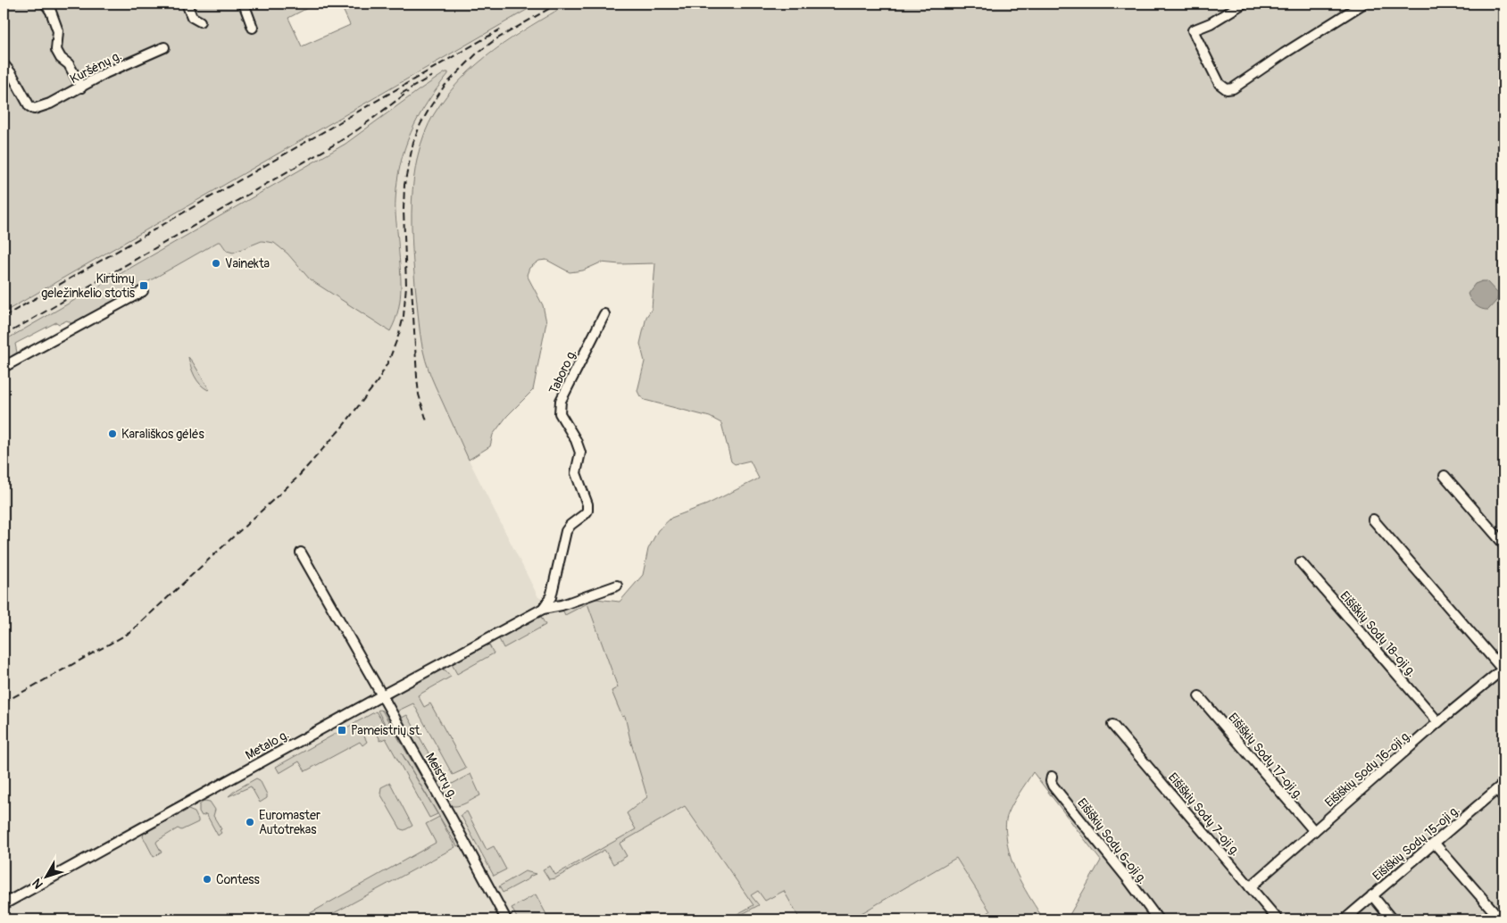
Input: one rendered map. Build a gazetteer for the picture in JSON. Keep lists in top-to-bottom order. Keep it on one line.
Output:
{"streets":{"street":["Kuršėnų g.","Taboro g.","Eišiškių Sodų 18-oji g.","Metalo g.","Eišiškių Sodų 17-oji g.","Eišiškių Sodų 16-oji g.","Meistrų g.","Eišiškių Sodų 7-oji g.","Eišiškių Sodų 6-oji g.","Eišiškių Sodų 15-oji g."]},"crossings":[["Taboro g.","Metalo g."],["Eišiškių Sodų 18-oji g.","Eišiškių Sodų 16-oji g."],["Metalo g.","Meistrų g."],["Eišiškių Sodų 17-oji g.","Eišiškių Sodų 16-oji g."],["Eišiškių Sodų 16-oji g.","Eišiškių Sodų 7-oji g."]],"places":{"other":["Vainekta","Karališkos gėlės","Euromaster Autotrekas","Contess"],"transit":["Kirtimų geležinkelio stotis","Pameistrių st."]},"north":"bottom left"}
